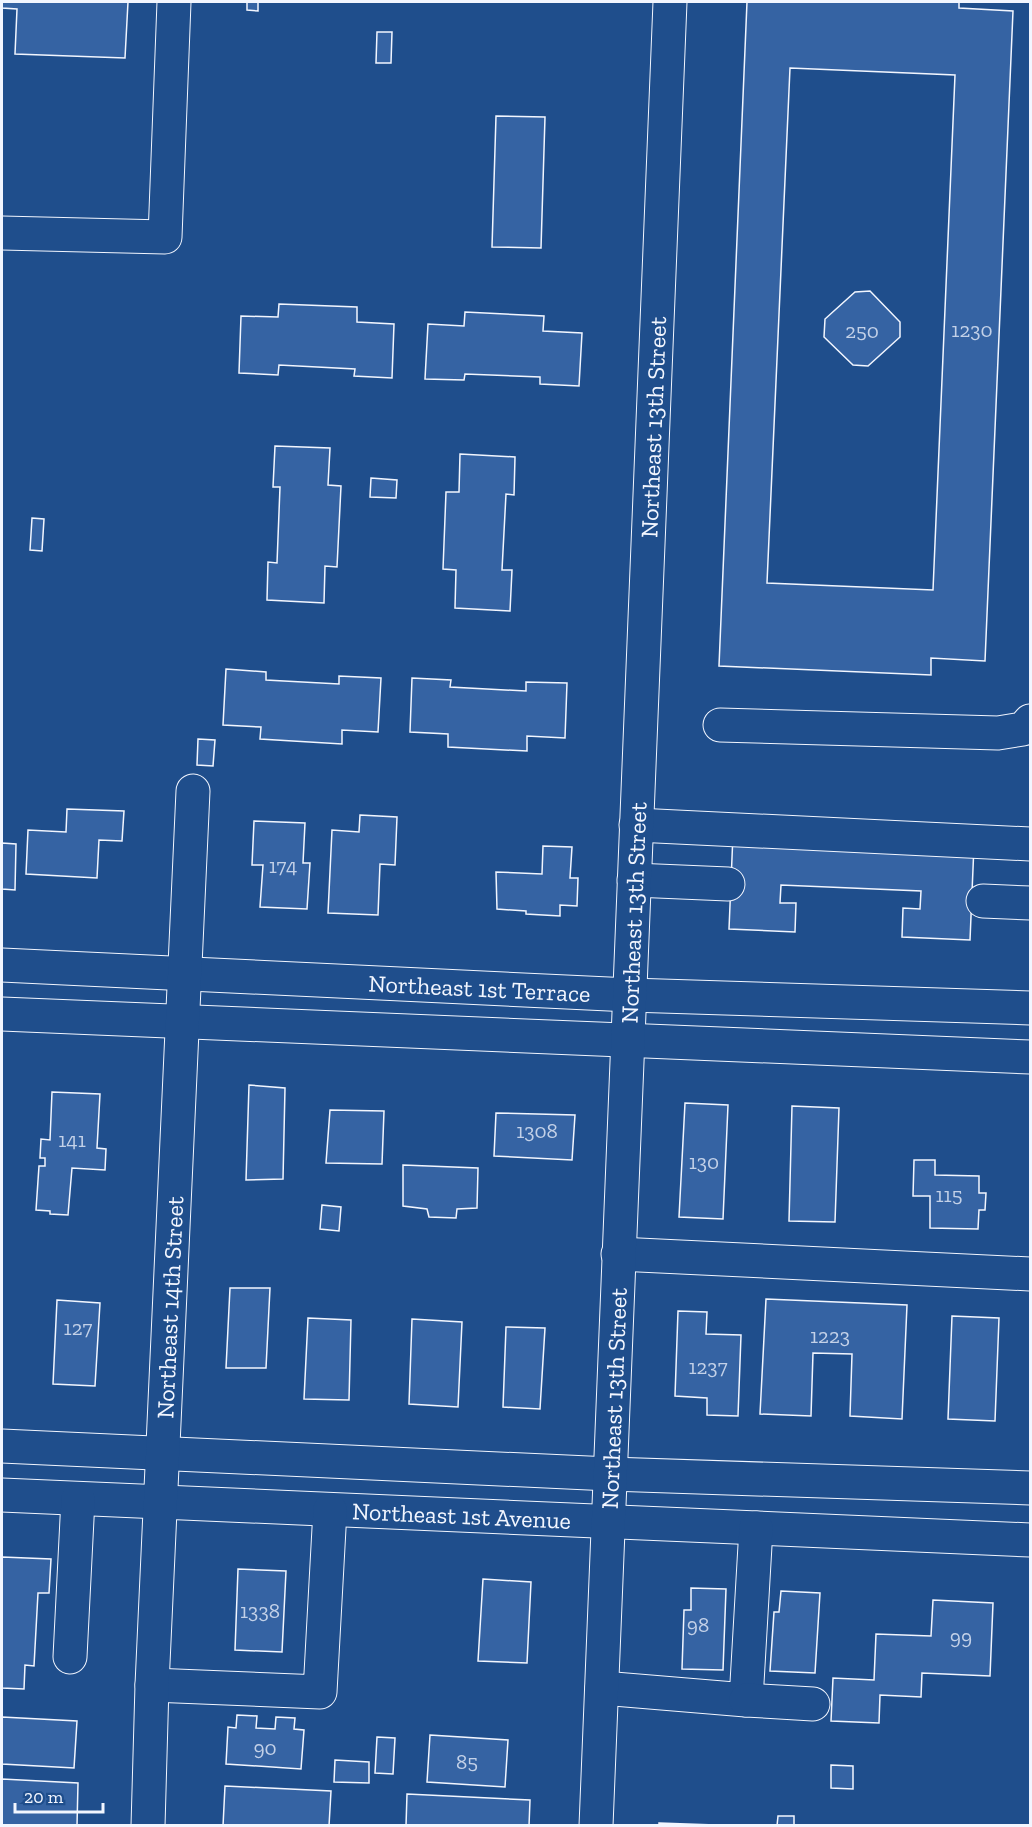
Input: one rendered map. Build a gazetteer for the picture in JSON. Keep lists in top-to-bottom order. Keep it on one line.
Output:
{"streets":{"street":["Northeast 13th Street","Northeast 1st Terrace","Northeast 14th Street","Northeast 1st Avenue"]},"crossings":[["Northeast 13th Street","Northeast 1st Terrace"],["Northeast 13th Street","Northeast 1st Avenue"],["Northeast 1st Terrace","Northeast 14th Street"],["Northeast 14th Street","Northeast 1st Avenue"]],"house_numbers":["1230","250","174","1308","141","130","115","127","1223","1237","1338","98","99","90","85"],"scale_bar":"20 m"}
